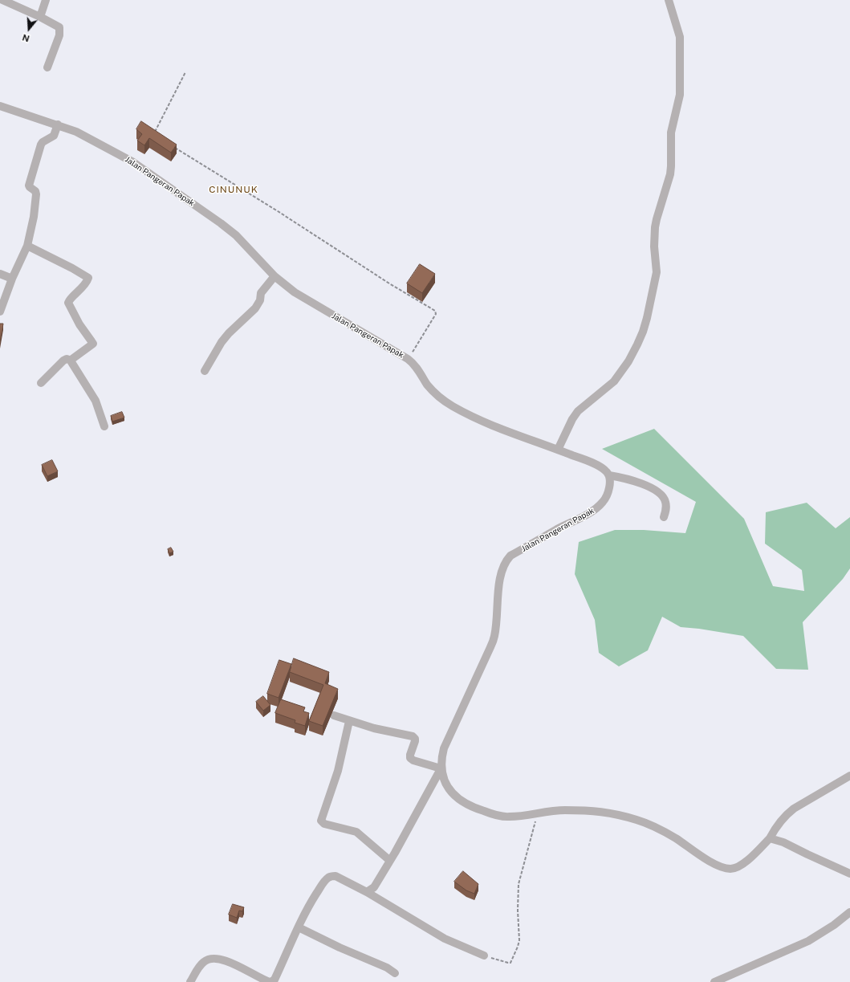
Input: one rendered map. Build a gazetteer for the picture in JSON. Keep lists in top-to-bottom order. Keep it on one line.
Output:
{"streets":{"street":["Jalan Pangeran Papak"]},"districts":["CINUNUK"],"north":"bottom"}
